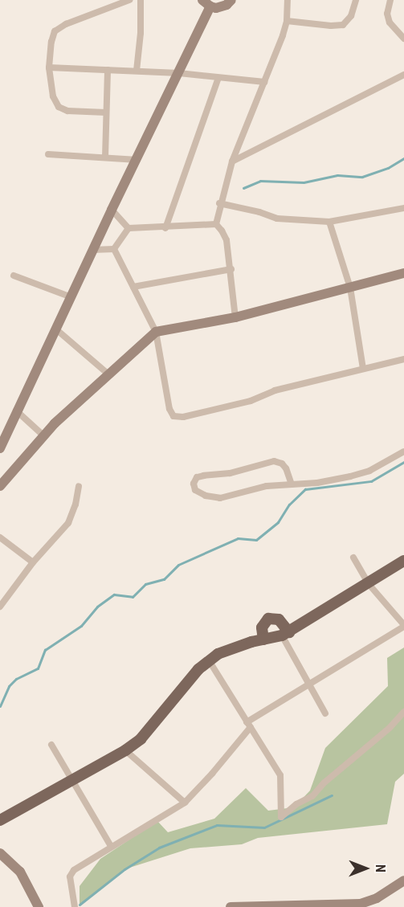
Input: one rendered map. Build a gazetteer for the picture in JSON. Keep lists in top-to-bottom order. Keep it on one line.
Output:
{"north":"right"}
